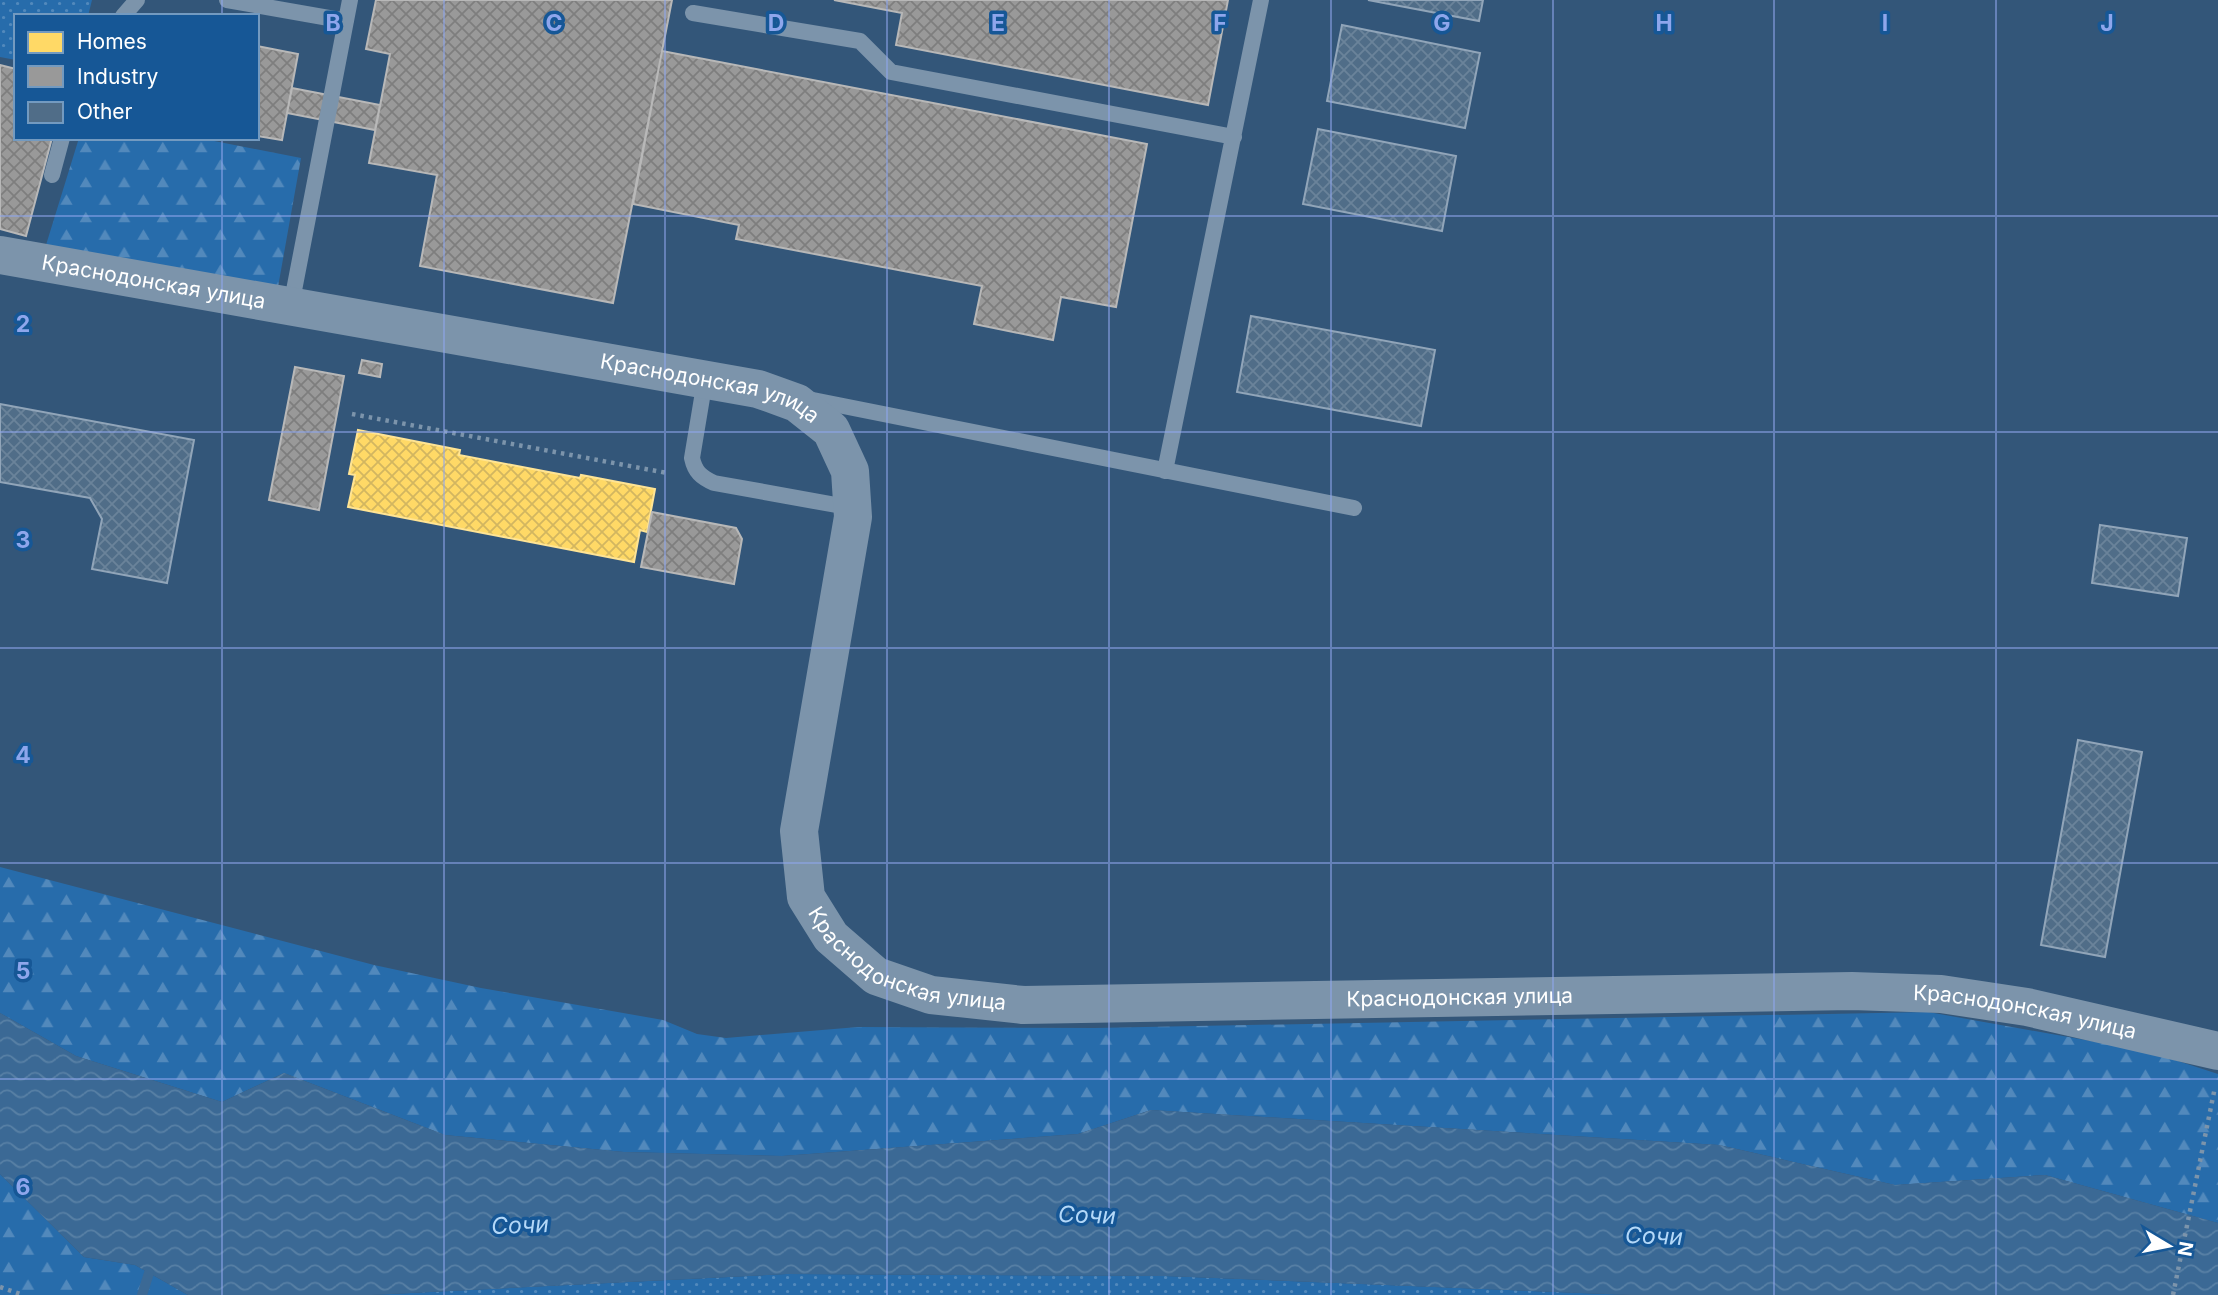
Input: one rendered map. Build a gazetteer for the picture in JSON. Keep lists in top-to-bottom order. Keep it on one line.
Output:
{"streets":{"street":["Краснодонская улица"]},"water":["Сочи"],"legend":["Homes","Industry","Other"],"north":"right","grid":{"columns":["B","C","D","E","F","G","H","I","J"],"rows":["2","3","4","5","6"]}}
